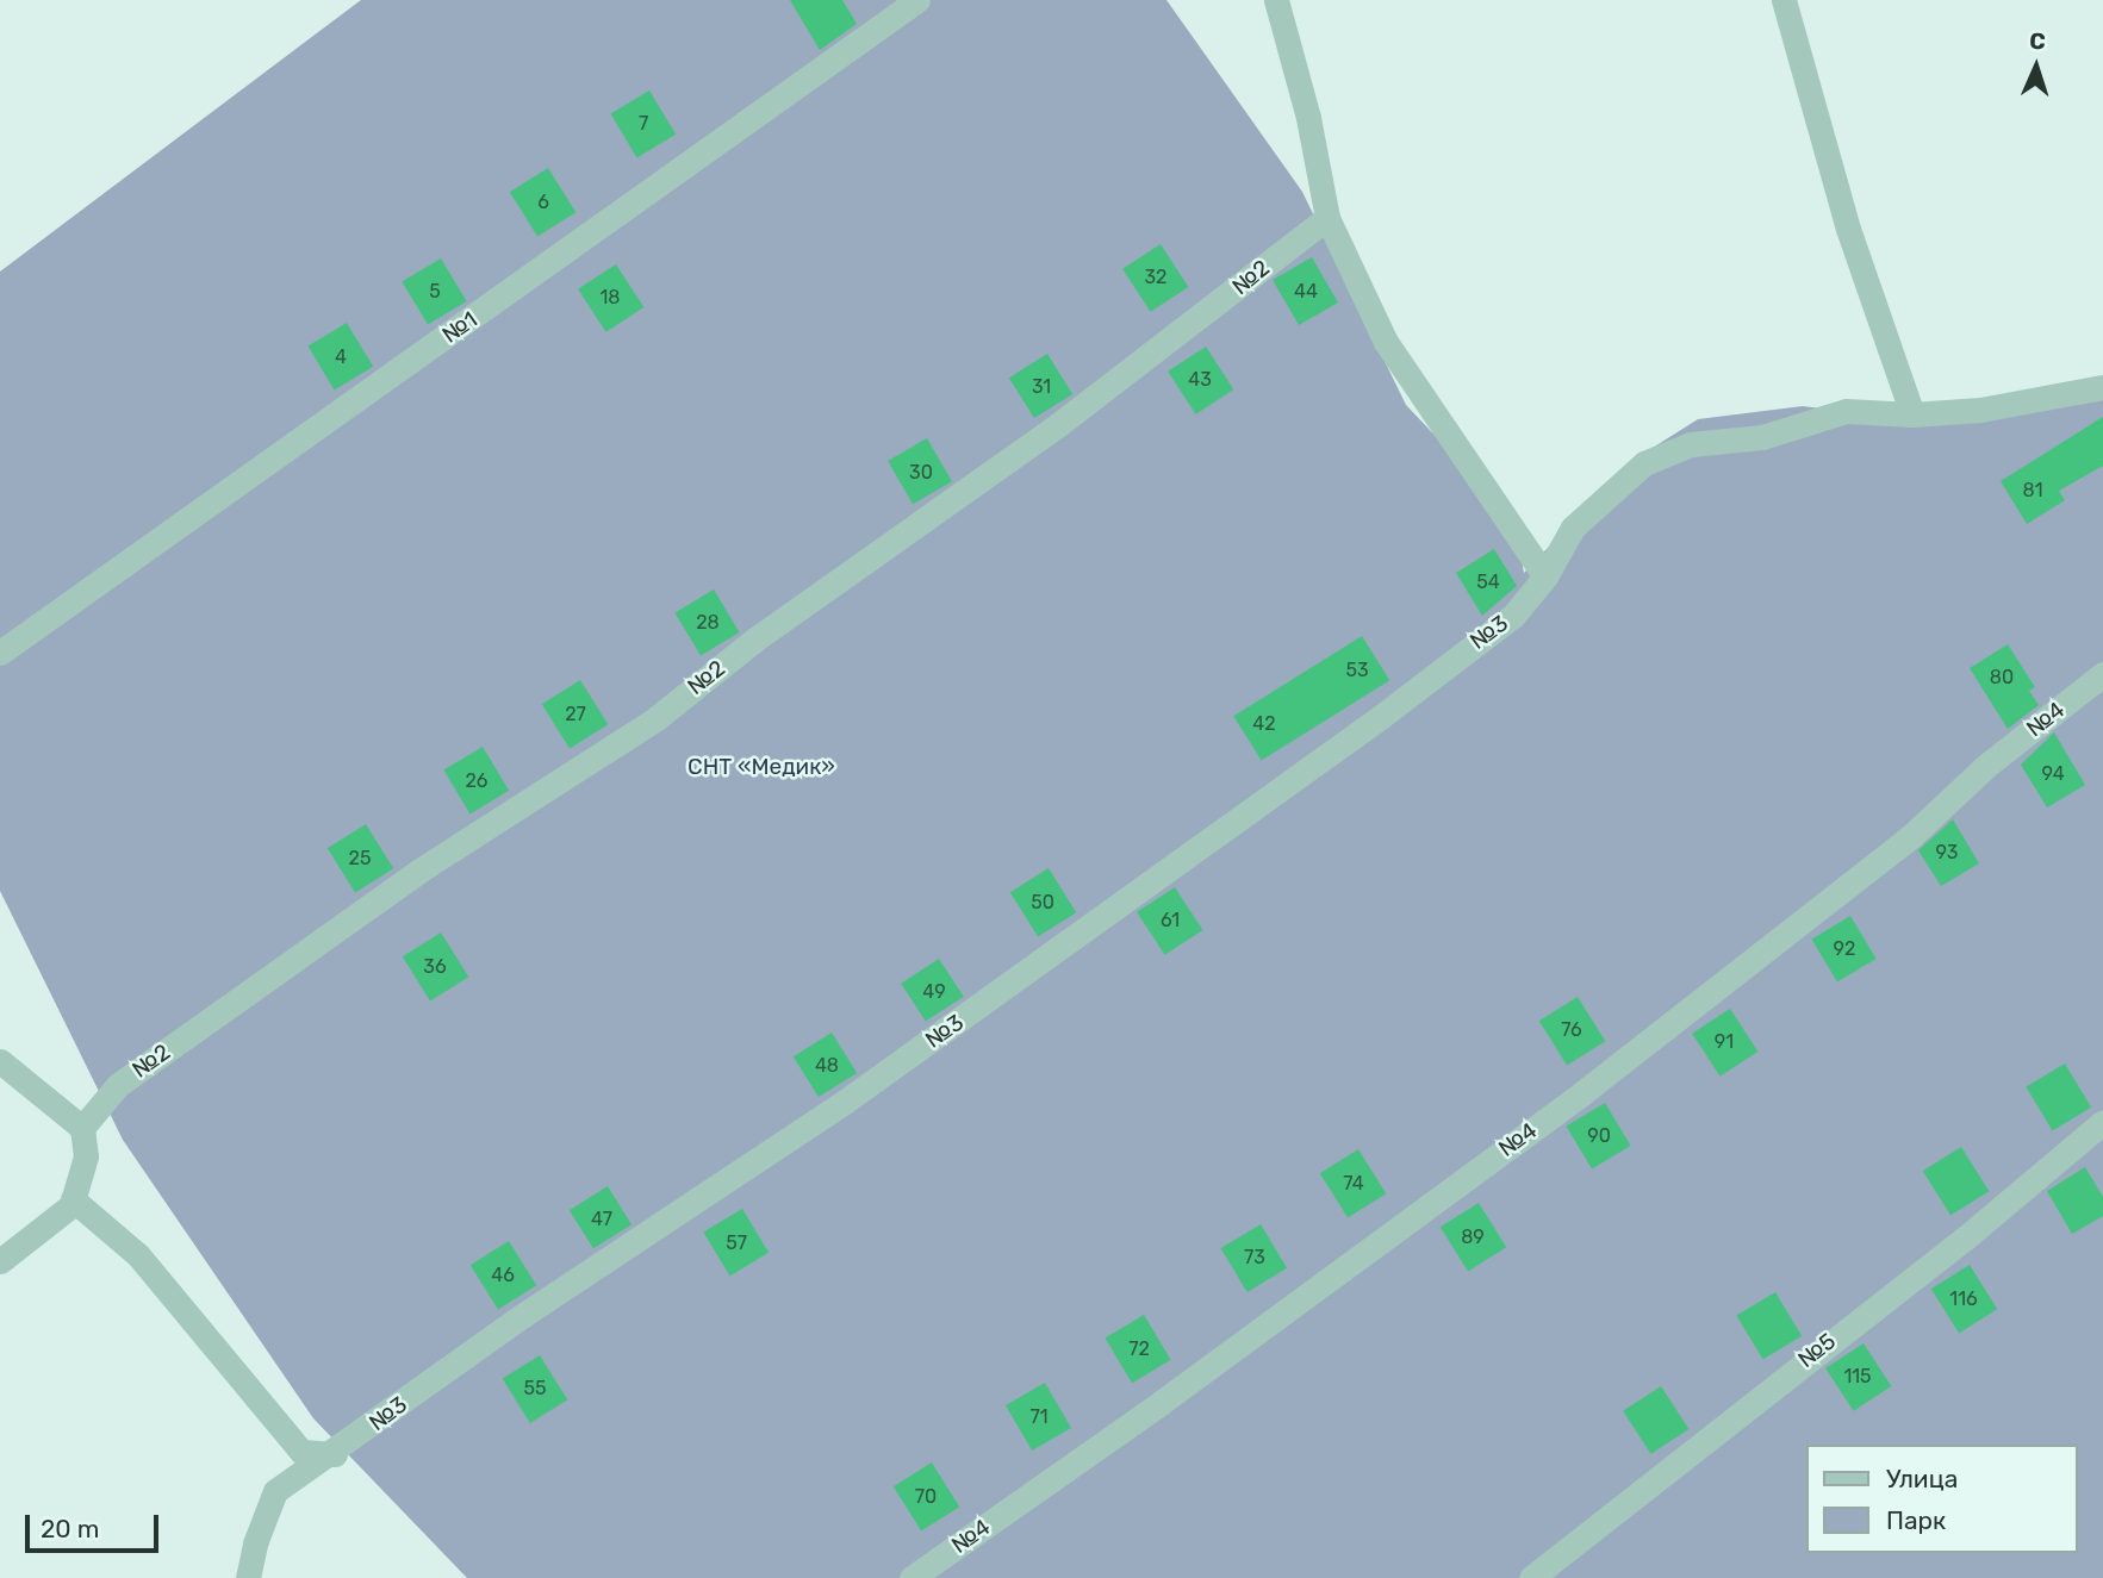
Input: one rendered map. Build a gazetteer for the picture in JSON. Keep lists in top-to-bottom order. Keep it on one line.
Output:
{"streets":{"street":["№2","№1","№3","№4","№5"]},"parks":["СНТ «Медик»"],"house_numbers":["7","6","32","5","44","18","4","43","31","30","81","54","28","53","80","27","42","94","26","93","25","50","61","92","36","49","76","91","48","90","74","47","89","57","73","46","116","72","115","55","71","70"],"legend":["Улица","Парк"],"scale_bar":"20 m","north":"top"}
